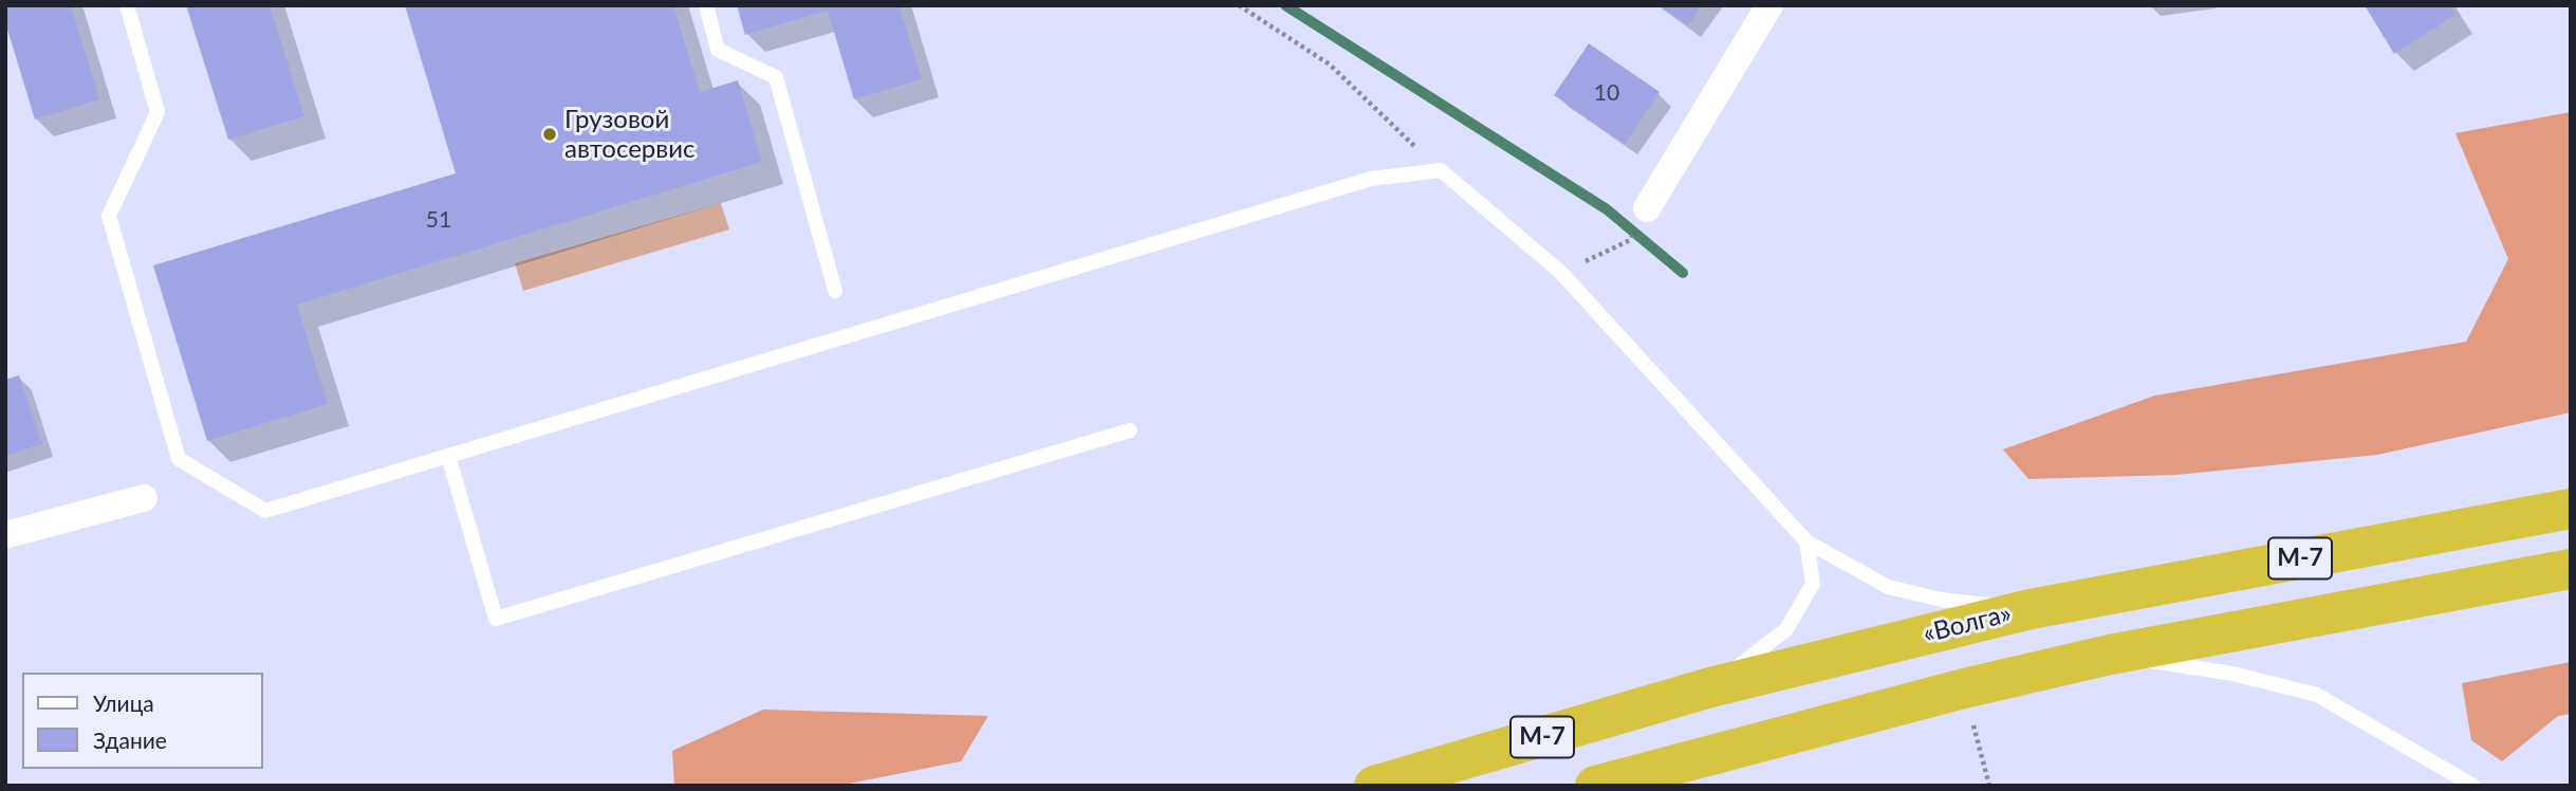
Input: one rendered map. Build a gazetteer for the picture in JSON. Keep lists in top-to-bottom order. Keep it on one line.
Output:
{"streets":{"highway":["М-7","«Волга»"]},"places":["Грузовой автосервис"],"house_numbers":["10","51"],"legend":["Улица","Здание"]}
